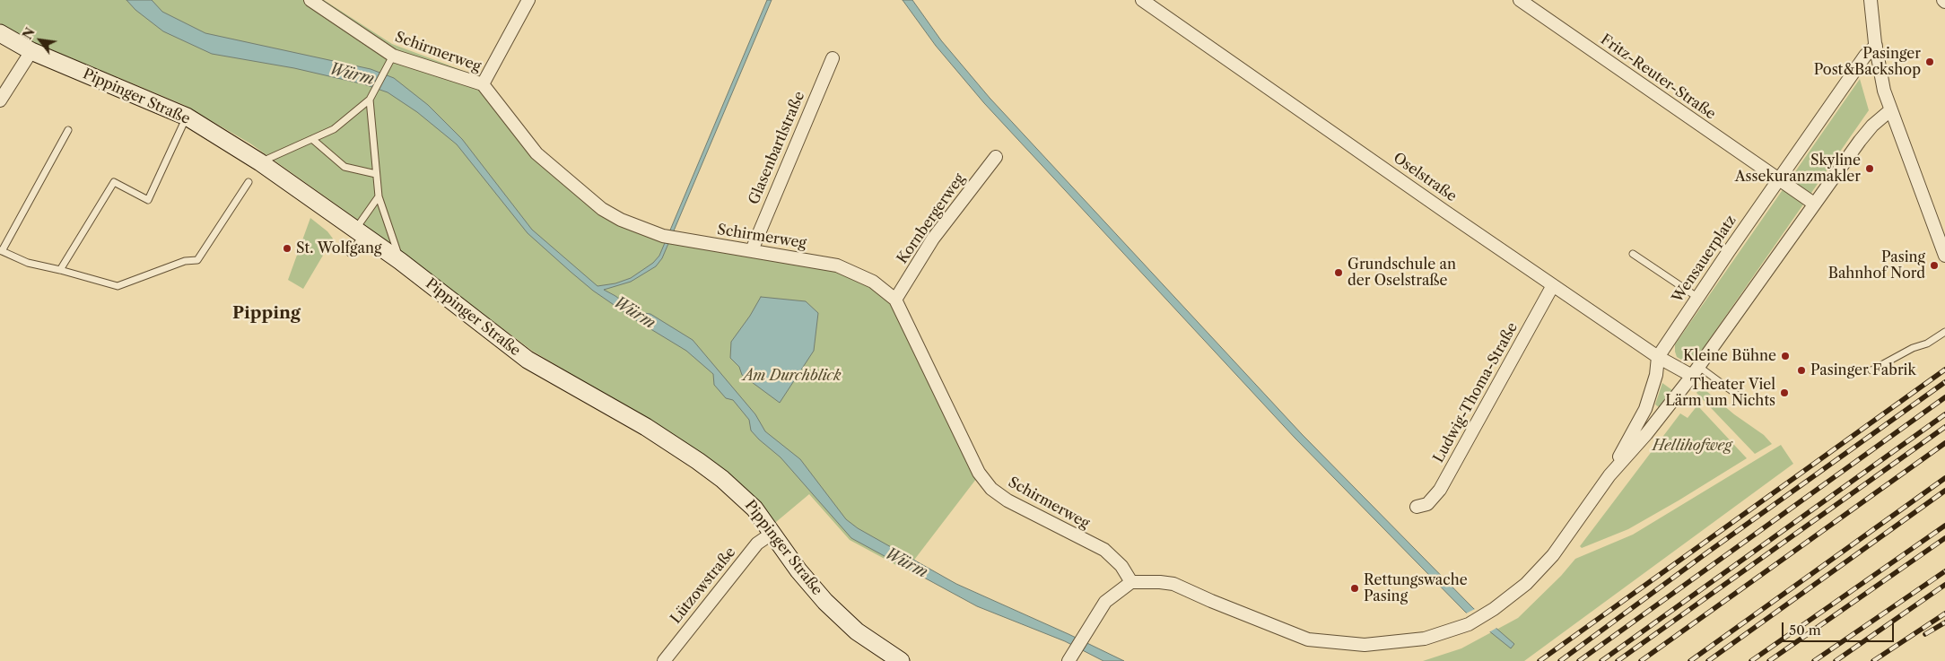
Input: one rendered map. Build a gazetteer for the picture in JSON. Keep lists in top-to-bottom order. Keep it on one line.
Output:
{"streets":{"main road":["Pippinger Straße"],"street":["Schirmerweg","Fritz-Reuter-Straße","Glasenbartlstraße","Oselstraße","Kornbergerweg","Wensauerplatz","Ludwig-Thoma-Straße","Lützowstraße"]},"crossings":[["Schirmerweg","Glasenbartlstraße"],["Schirmerweg","Kornbergerweg"],["Fritz-Reuter-Straße","Wensauerplatz"],["Pippinger Straße","Lützowstraße"],["Oselstraße","Wensauerplatz"],["Oselstraße","Ludwig-Thoma-Straße"]],"districts":["Pipping"],"water":["Würm"],"parks":["Am Durchblick","Hellihofweg"],"places":["Pasinger Post&Backshop","Skyline Assekuranzmakler","St. Wolfgang","Pasing Bahnhof Nord","Grundschule an der Oselstraße","Kleine Bühne","Pasinger Fabrik","Theater Viel Lärm um Nichts","Rettungswache Pasing"],"scale_bar":"50 m","north":"top left"}
